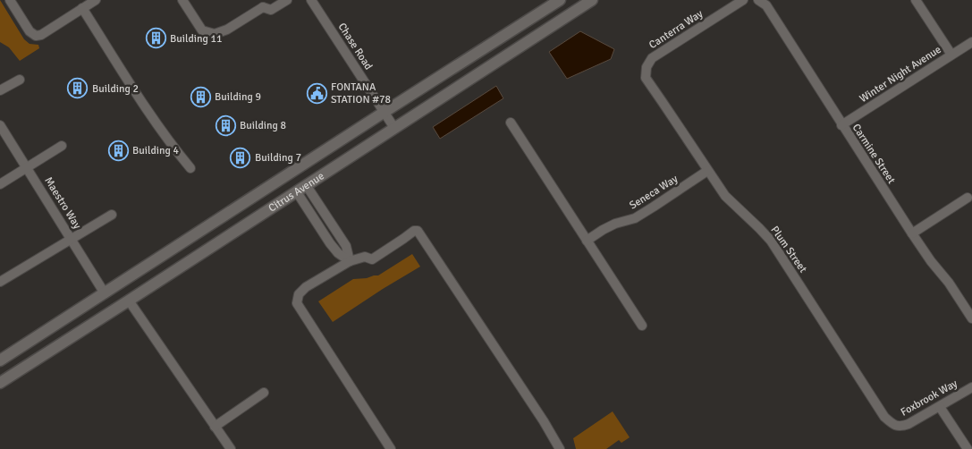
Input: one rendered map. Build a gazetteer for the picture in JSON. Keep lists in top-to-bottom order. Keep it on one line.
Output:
{"streets":{"main road":["Citrus Avenue"],"street":["Canterra Way","Chase Road","Winter Night Avenue","Carmine Street","Seneca Way","Maestro Way","Plum Street","Foxbrook Way"]},"crossings":[["Canterra Way","Plum Street"],["Chase Road","Citrus Avenue"],["Winter Night Avenue","Carmine Street"],["Citrus Avenue","Maestro Way"],["Seneca Way","Plum Street"],["Plum Street","Foxbrook Way"]],"places":{"building":["Building 11","Building 2","Building 9","Building 8","Building 4","Building 7"],"public building":["FONTANA STATION #78"]}}
